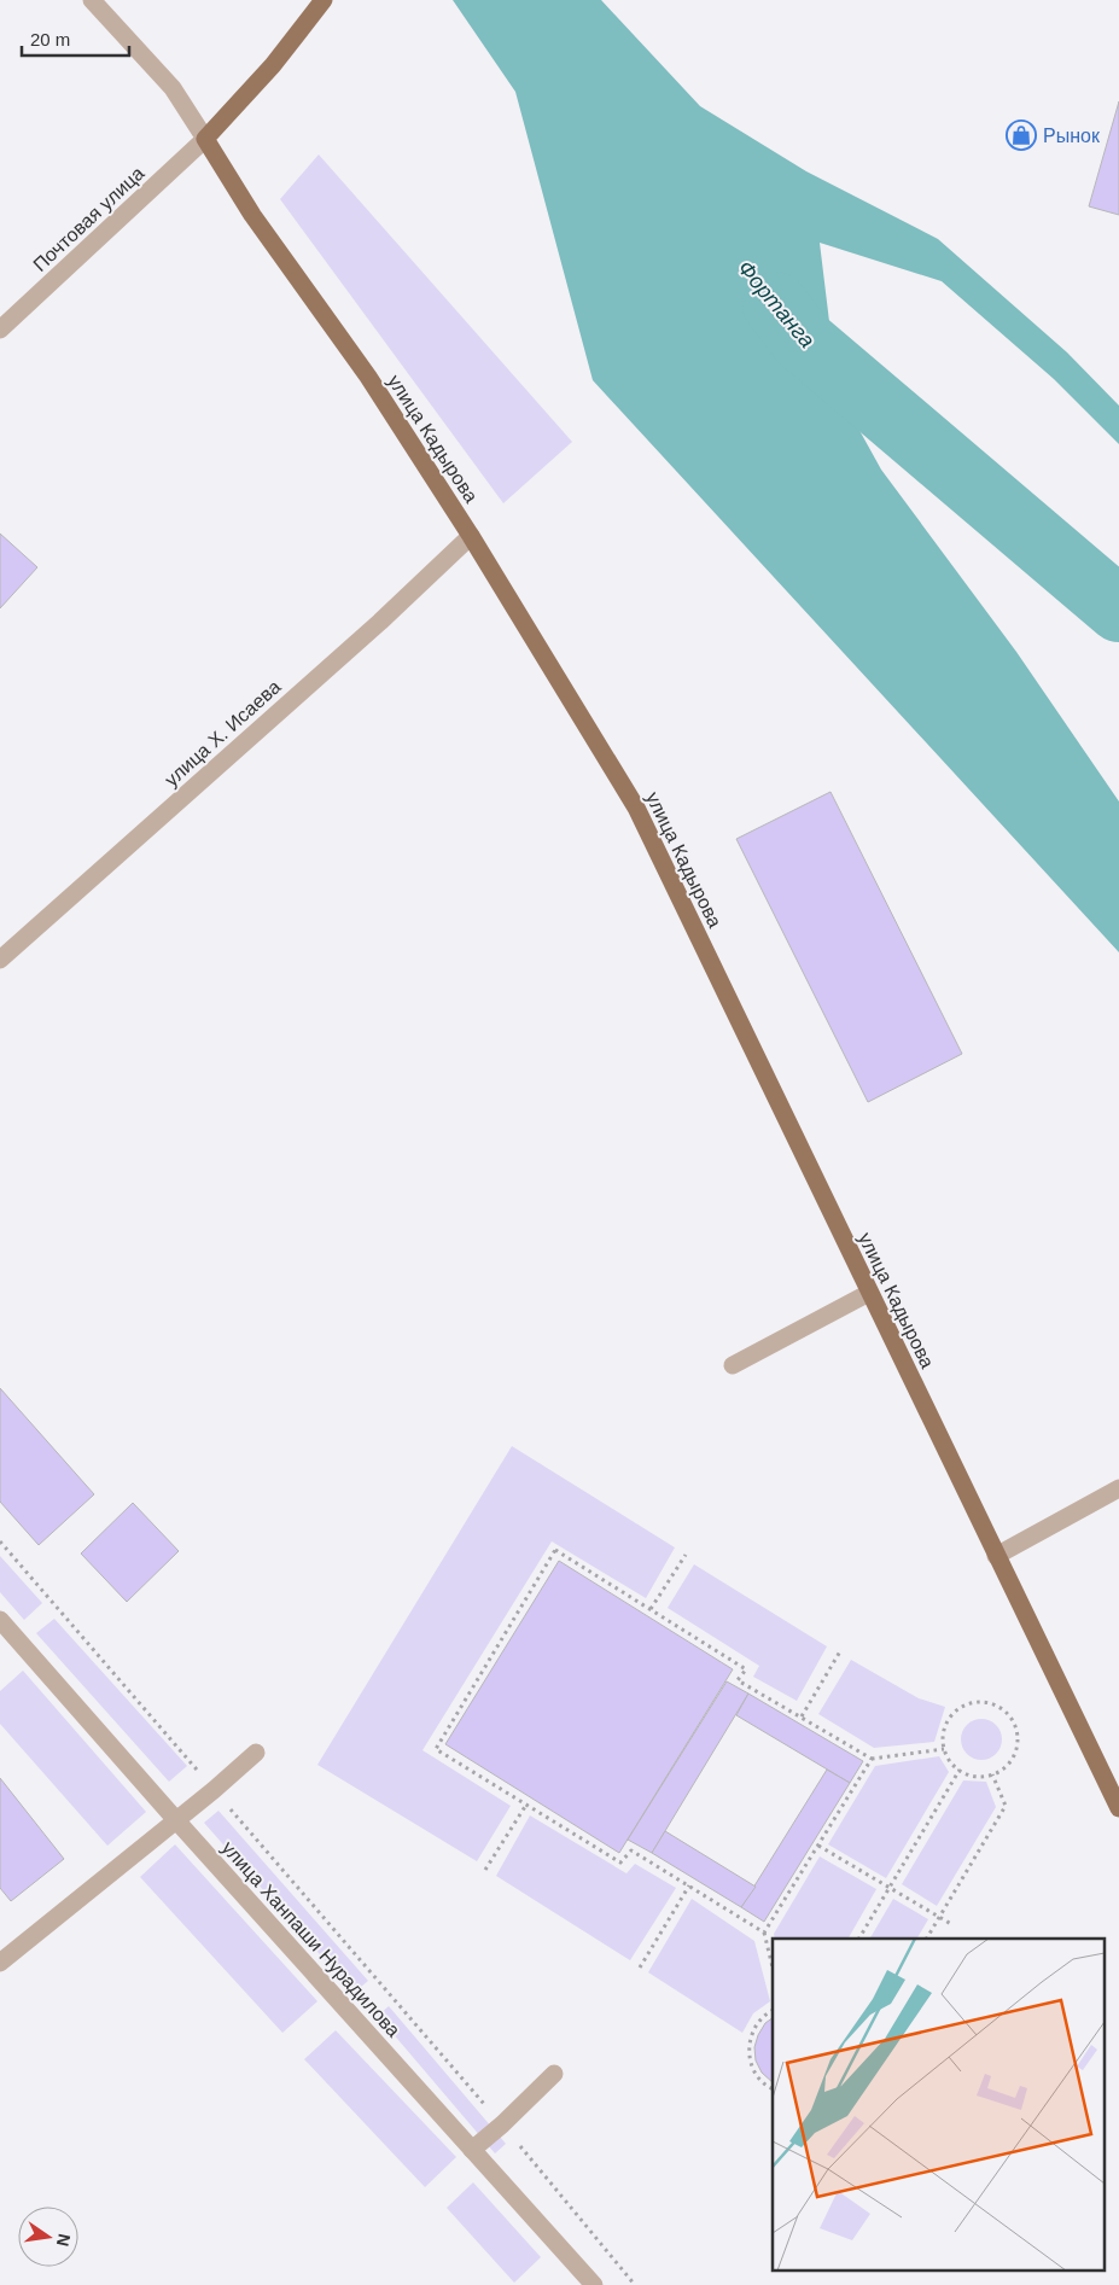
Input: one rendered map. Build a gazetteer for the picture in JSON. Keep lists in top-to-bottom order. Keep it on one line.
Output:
{"streets":{"main road":["улица Кадырова"],"street":["Почтовая улица","улица Х. Исаева","улица Ханпаши Нурадилова"]},"crossings":[["Почтовая улица","улица Кадырова"],["улица Кадырова","улица Х. Исаева"]],"water":["Фортанга"],"places":{"shop":["Рынок"]},"scale_bar":"20 m","north":"right"}
